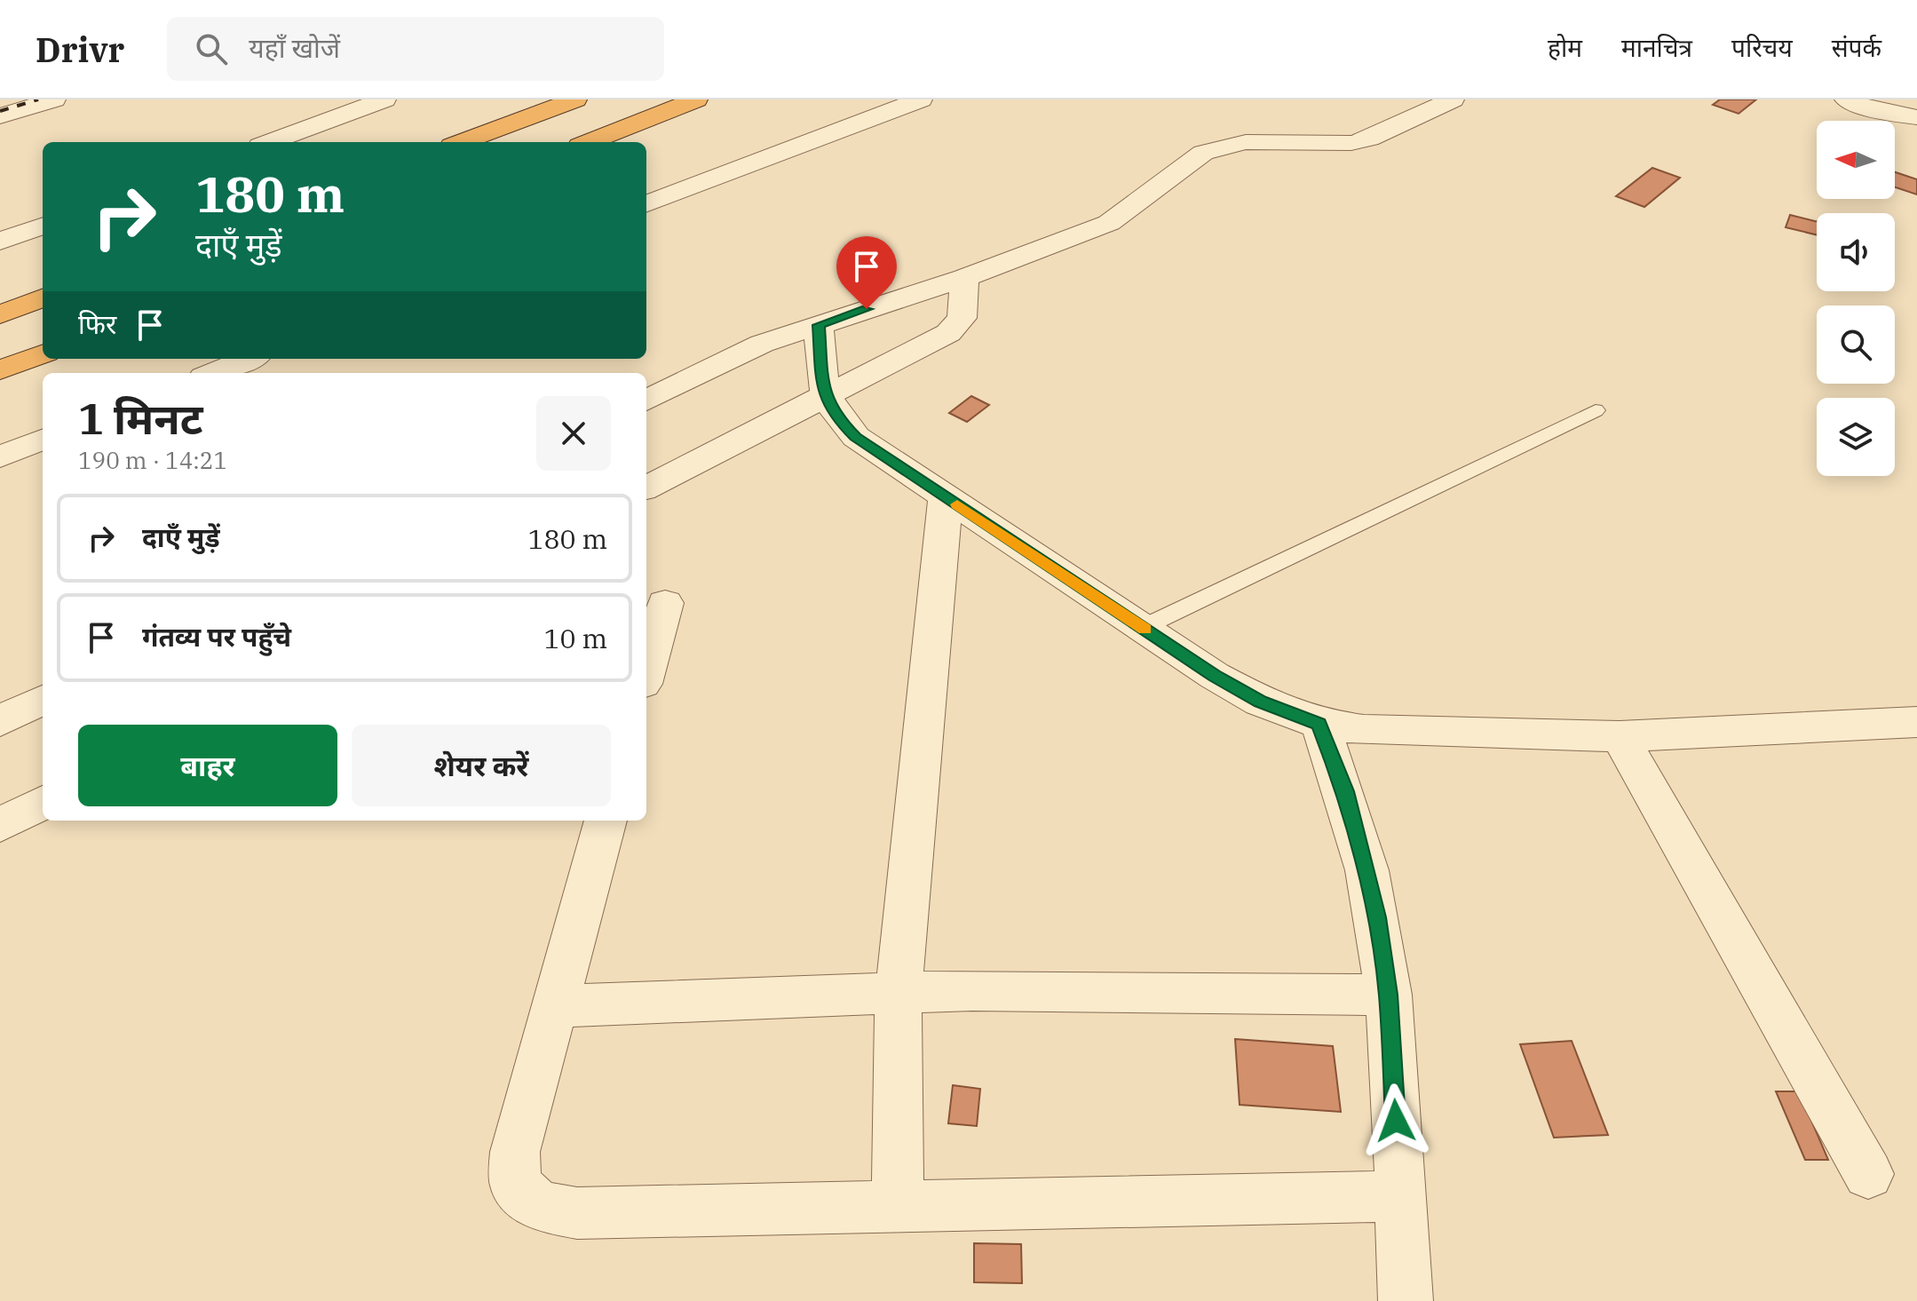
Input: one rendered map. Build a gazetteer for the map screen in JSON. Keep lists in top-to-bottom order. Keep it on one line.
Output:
{"north":"left","page":{"header":"Drivr","search":"यहाँ खोजें","nav":["होम","मानचित्र","परिचय","संपर्क"],"turn":["180 m","दाएँ मुड़ें"],"then":"फिर","heading":["1 मिनट","190 m · 14:21"],"list":[{"name":"दाएँ मुड़ें","value":"180 m"},{"name":"गंतव्य पर पहुँचे","value":"10 m"}],"buttons":["बाहर","शेयर करें"]}}
